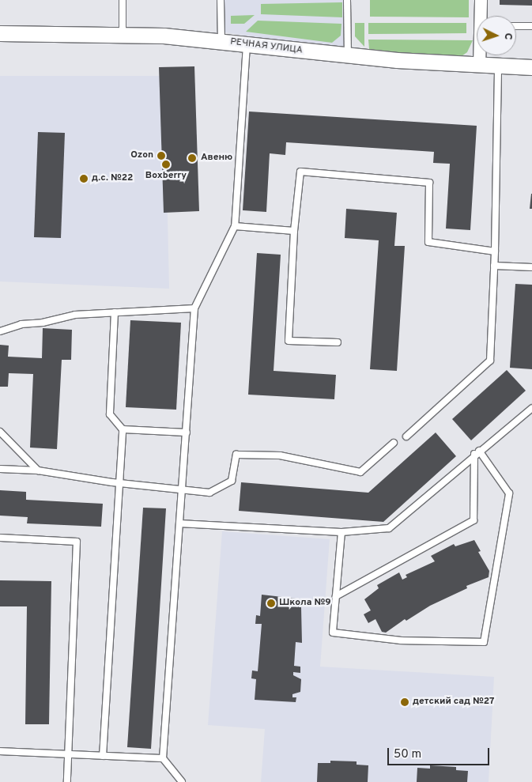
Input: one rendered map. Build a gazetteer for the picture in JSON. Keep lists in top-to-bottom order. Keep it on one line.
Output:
{"streets":{"street":["РЕЧНАЯ УЛИЦА"]},"places":["Ozon","Авеню","Boxberry","д.с. №22","Школа №9","детский сад №27"],"scale_bar":"50 m","north":"right"}
